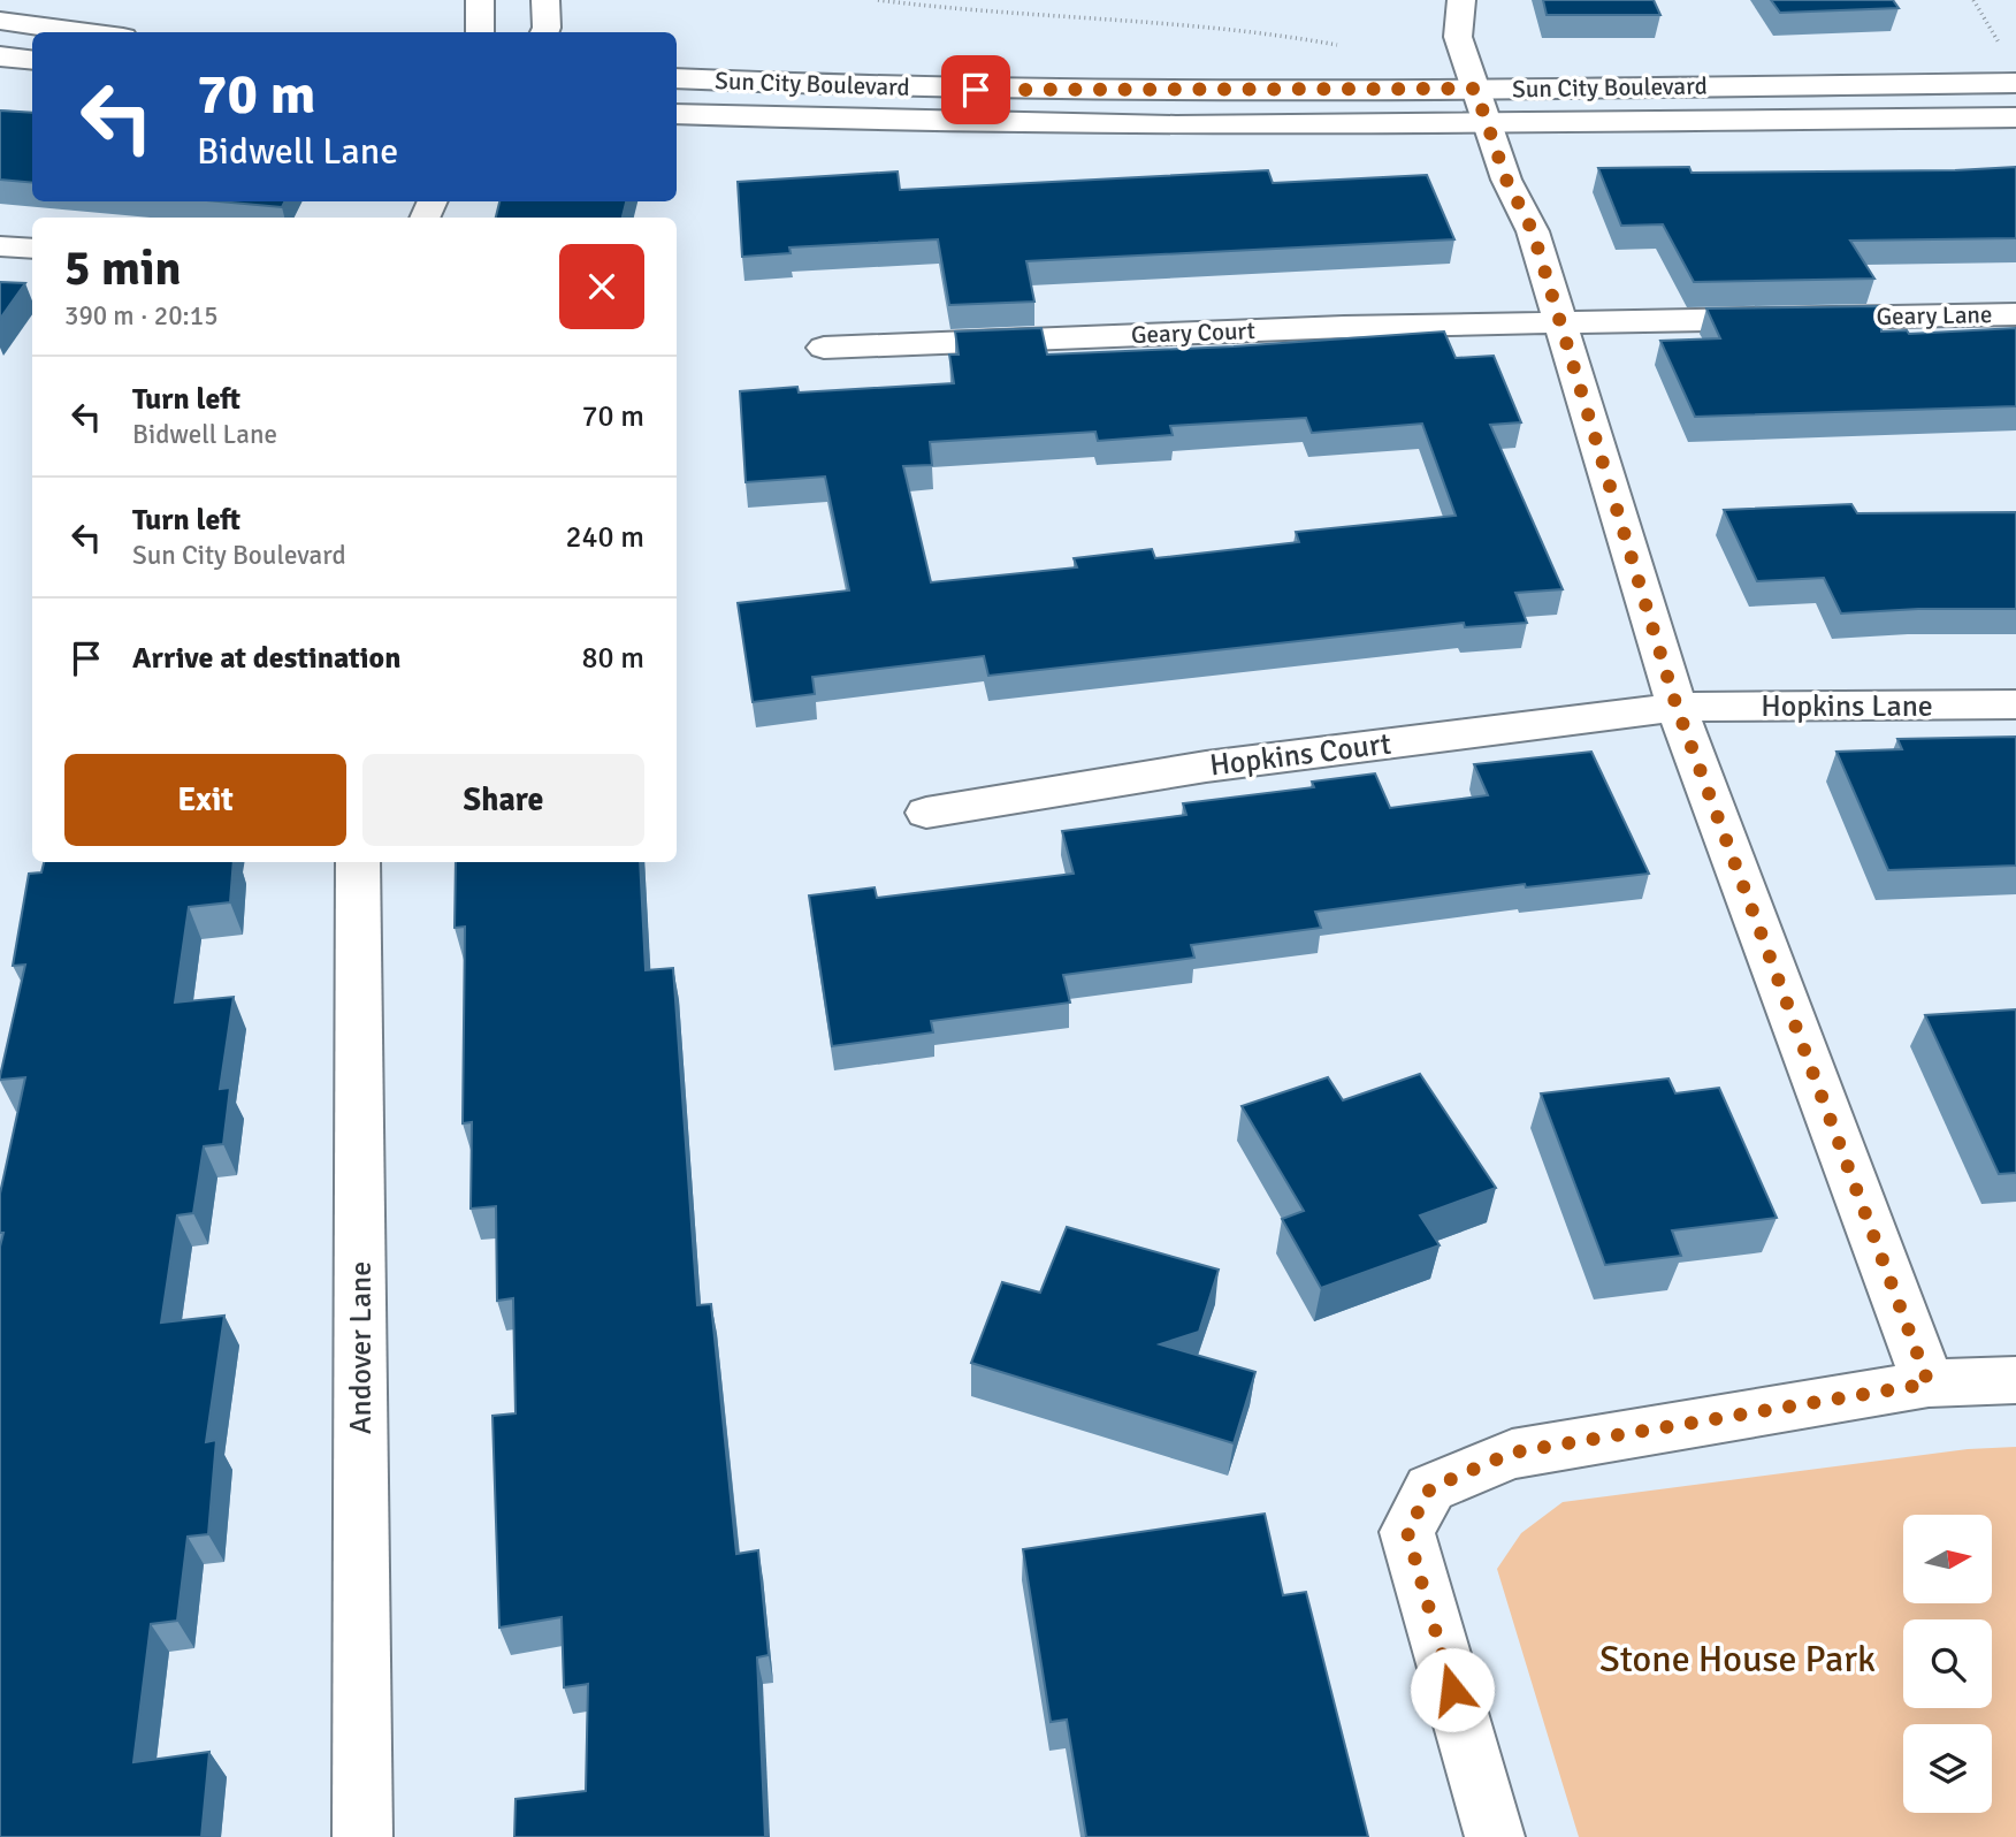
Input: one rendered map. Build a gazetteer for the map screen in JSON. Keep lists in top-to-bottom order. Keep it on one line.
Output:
{"streets":{"street":["Sun City Boulevard","Geary Lane","Geary Court","Hopkins Lane","Hopkins Court","Andover Lane"]},"crossings":[["Geary Lane","Geary Court"],["Hopkins Lane","Hopkins Court"]],"parks":["Stone House Park"],"north":"right","page":{"turn":["70 m","Bidwell Lane"],"heading":["5 min","390 m · 20:15"],"list":[{"name":"Turn left","note":"Bidwell Lane","value":"70 m"},{"name":"Turn left","note":"Sun City Boulevard","value":"240 m"},{"name":"Arrive at destination","value":"80 m"}],"buttons":["Exit","Share"]}}
